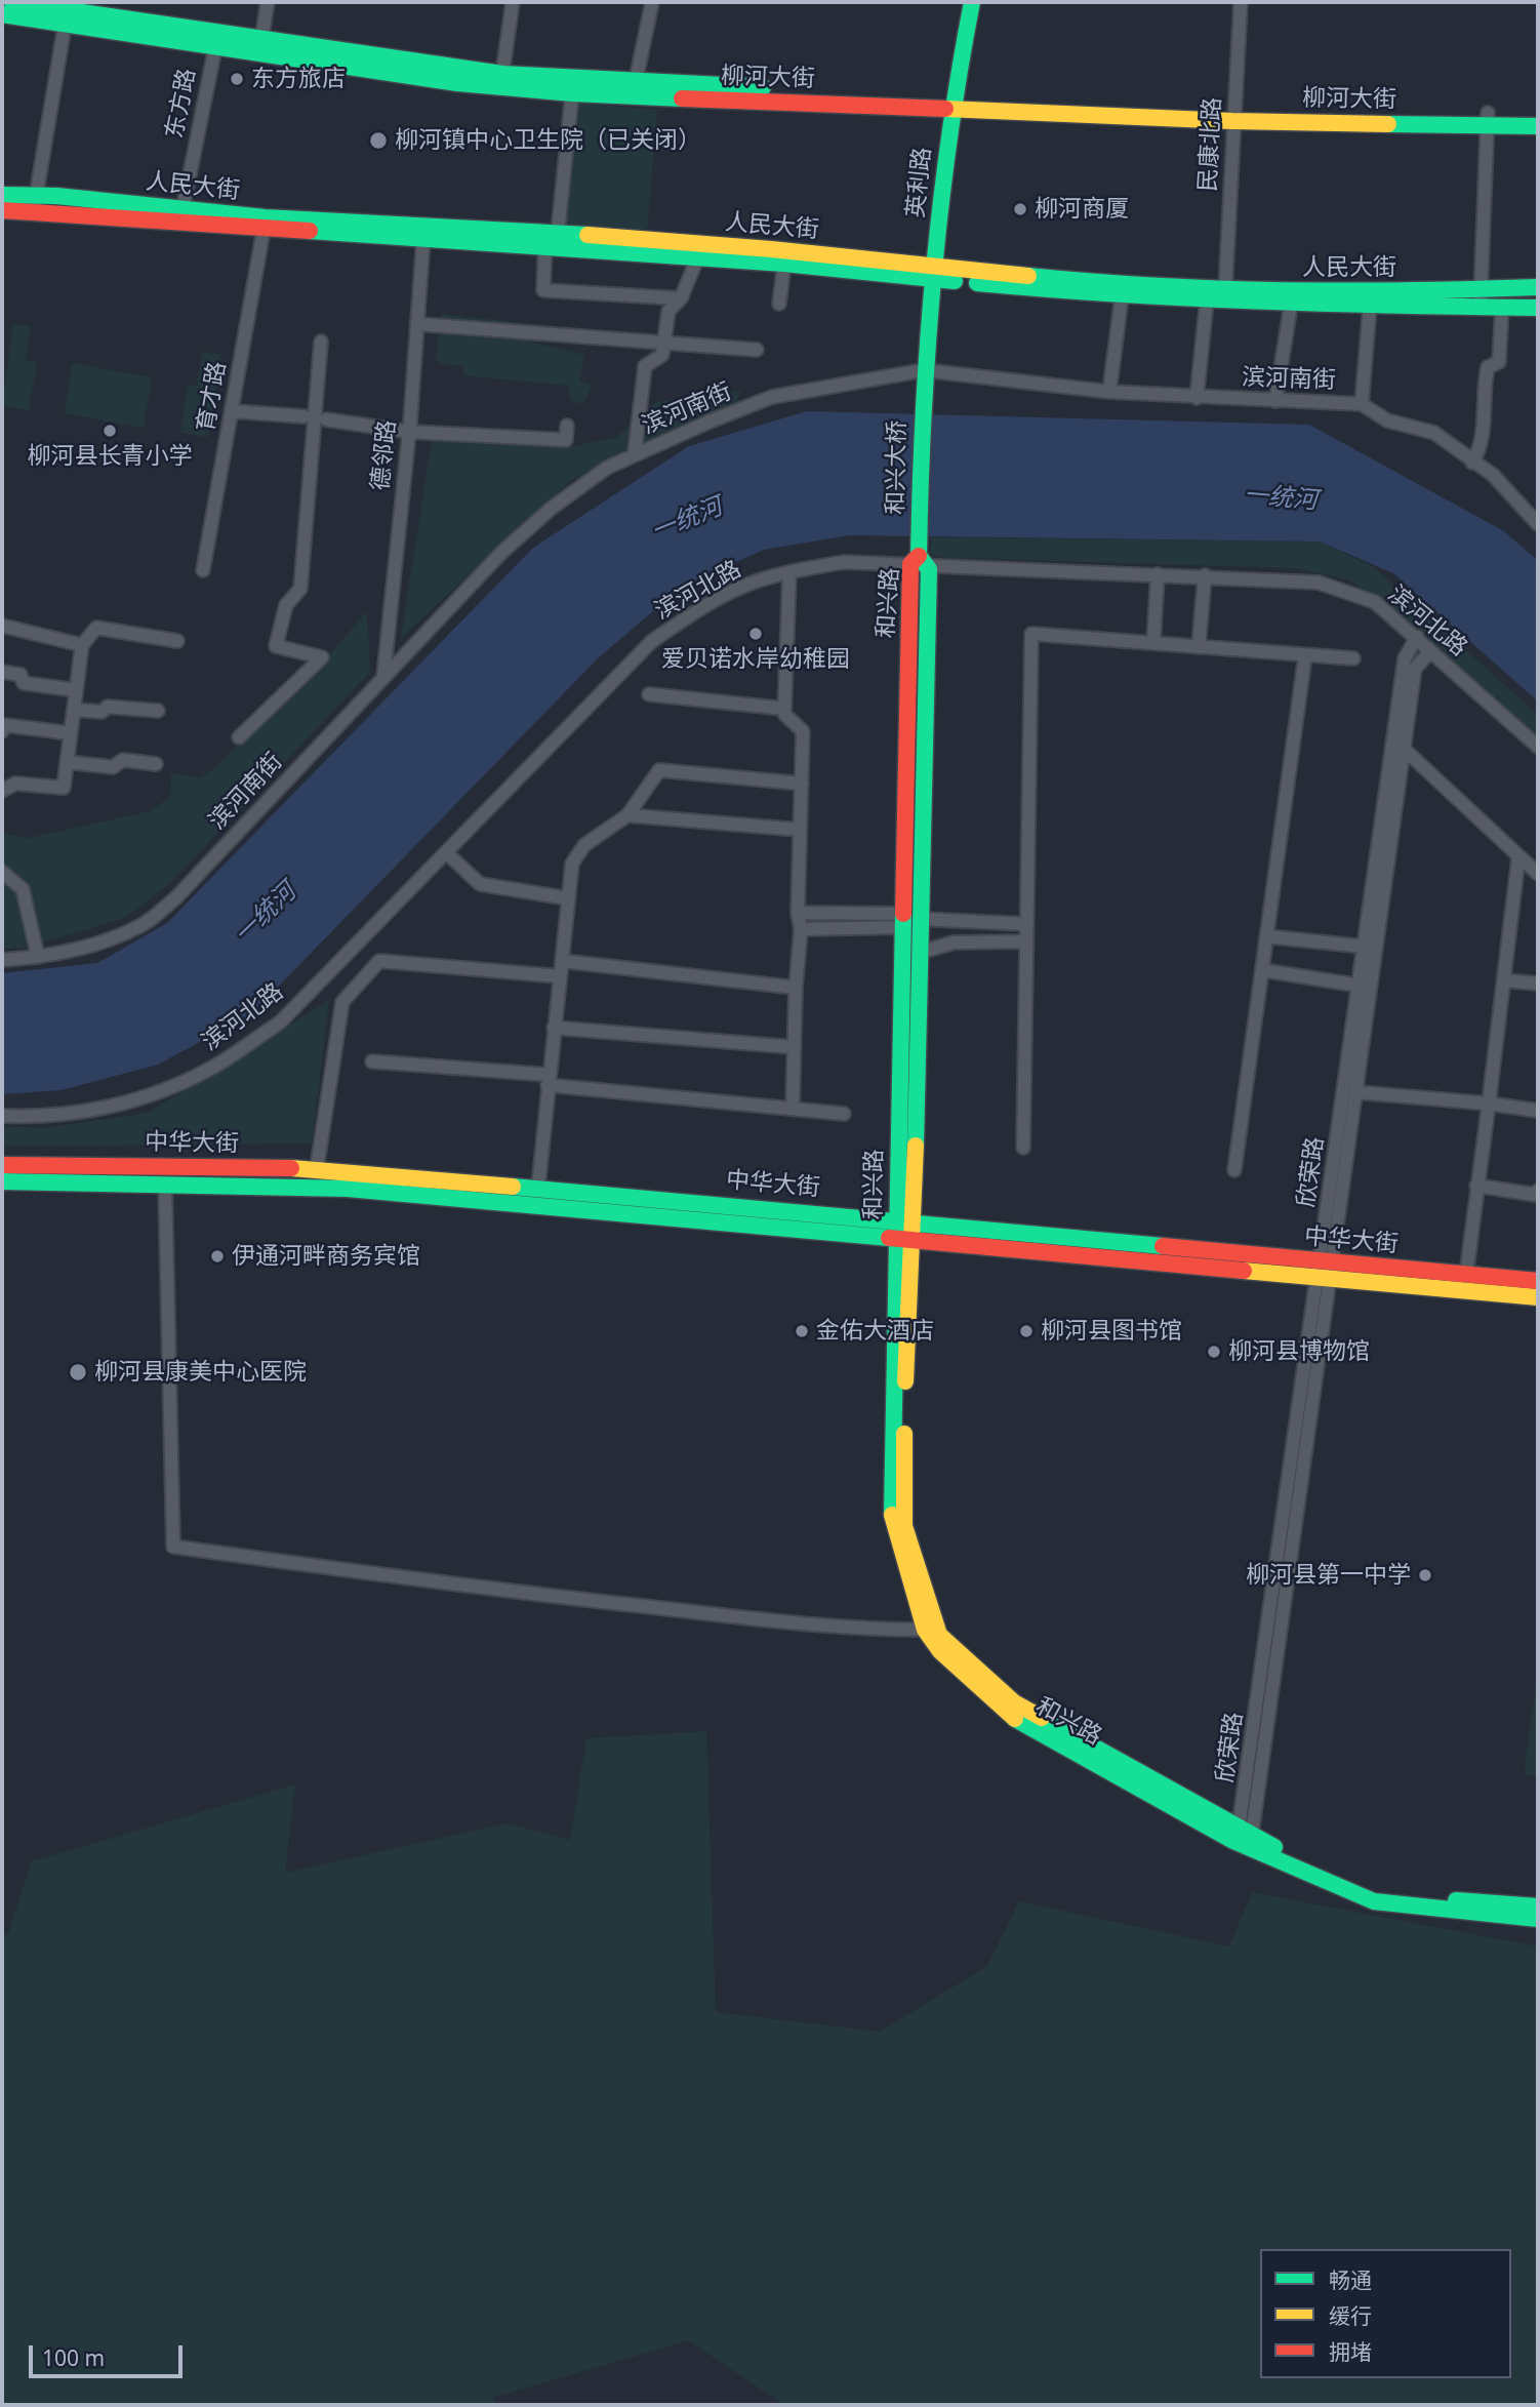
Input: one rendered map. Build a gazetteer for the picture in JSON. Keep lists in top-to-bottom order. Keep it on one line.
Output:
{"streets":{"street":["柳河大街","东方路","民康北路","英利路","人民大街","滨河南街","育才路","德邻路","和兴大桥","滨河北路","和兴路","中华大街","欣荣路"]},"crossings":[["柳河大街","东方路"],["柳河大街","民康北路"],["柳河大街","英利路"],["东方路","人民大街"],["民康北路","人民大街"],["英利路","人民大街"],["英利路","滨河南街"],["英利路","和兴大桥"],["人民大街","育才路"],["人民大街","德邻路"],["滨河南街","德邻路"],["滨河南街","和兴大桥"],["和兴大桥","滨河北路"],["和兴大桥","和兴路"],["滨河北路","和兴路"],["滨河北路","欣荣路"],["和兴路","中华大街"],["和兴路","欣荣路"],["中华大街","欣荣路"]],"water":["一统河"],"places":["东方旅店","柳河镇中心卫生院（已关闭）","柳河商厦","柳河县长青小学","爱贝诺水岸幼稚园","伊通河畔商务宾馆","金佑大酒店","柳河县图书馆","柳河县博物馆","柳河县康美中心医院","柳河县第一中学"],"legend":["畅通","缓行","拥堵"],"scale_bar":"100 m"}
